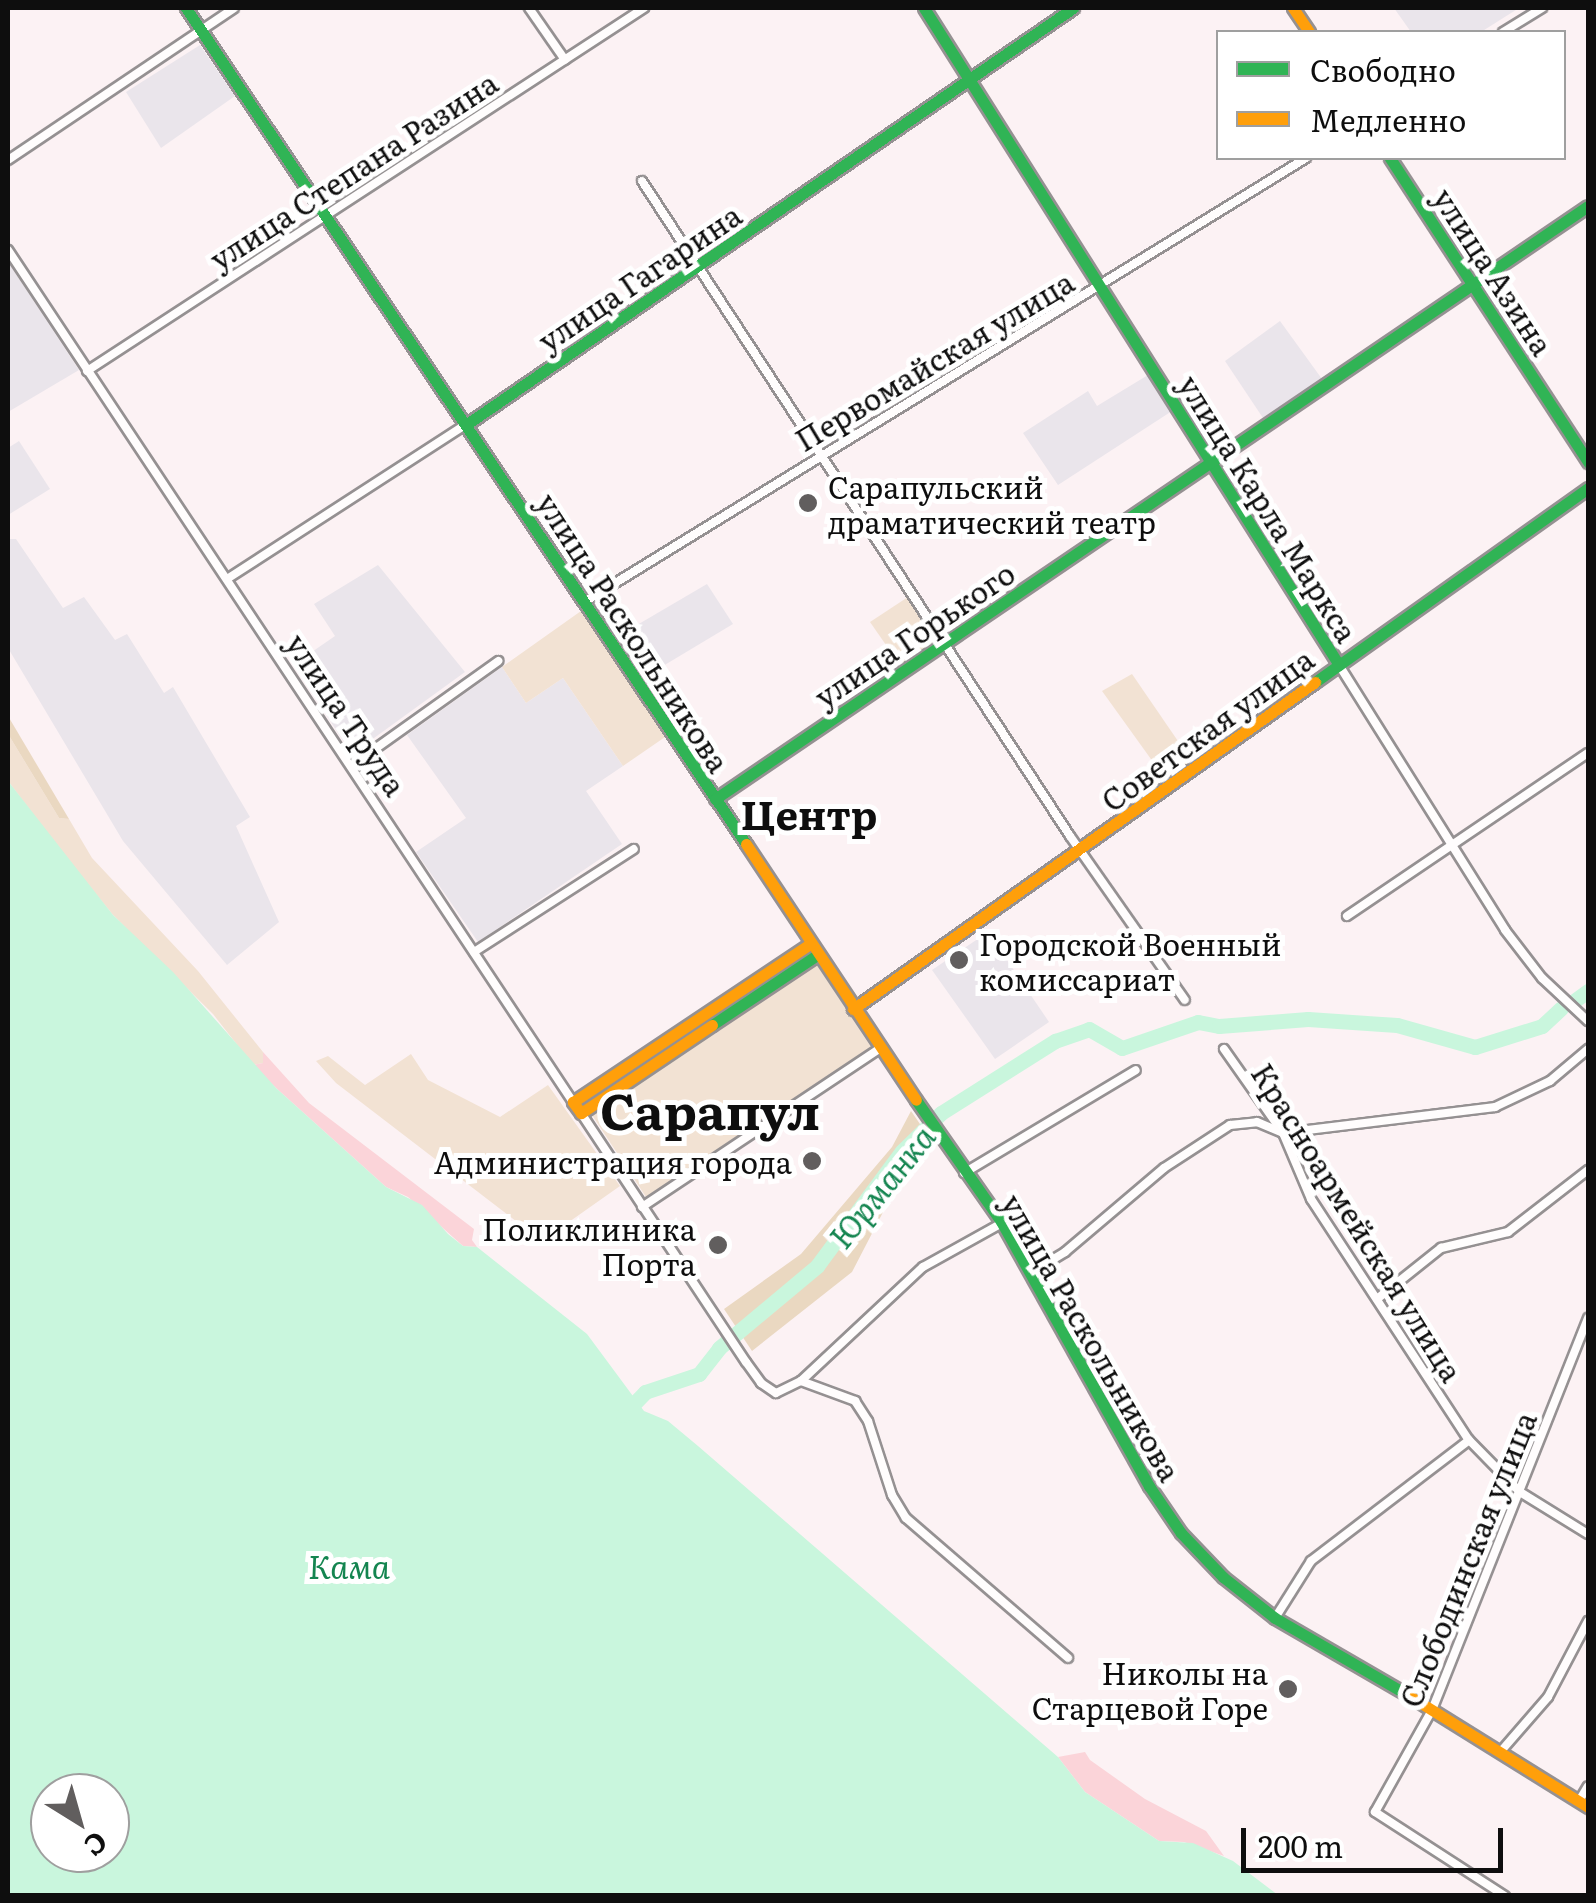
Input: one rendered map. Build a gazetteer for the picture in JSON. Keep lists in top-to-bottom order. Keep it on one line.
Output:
{"streets":{"main road":["улица Азина","улица Гагарина","улица Карла Маркса","улица Раскольникова","улица Горького","Советская улица"],"street":["улица Степана Разина","Первомайская улица","улица Труда","Красноармейская улица","Слободинская улица"]},"crossings":[["улица Степана Разина","улица Раскольникова"],["улица Степана Разина","улица Труда"],["улица Азина","улица Горького"],["улица Гагарина","улица Карла Маркса"],["улица Гагарина","улица Раскольникова"],["улица Гагарина","улица Труда"],["Первомайская улица","улица Карла Маркса"],["Первомайская улица","улица Раскольникова"],["улица Карла Маркса","улица Горького"],["улица Карла Маркса","Советская улица"],["улица Раскольникова","улица Горького"],["улица Раскольникова","Советская улица"],["улица Раскольникова","Слободинская улица"],["Красноармейская улица","Слободинская улица"]],"districts":["Центр","Сарапул"],"water":["Юрманка","Кама"],"places":["Сарапульский драматический театр","Городской Военный комиссариат","Администрация города","Поликлиника Порта","Николы на Старцевой Горе"],"legend":["Свободно","Медленно"],"scale_bar":"200 m","north":"bottom right"}
